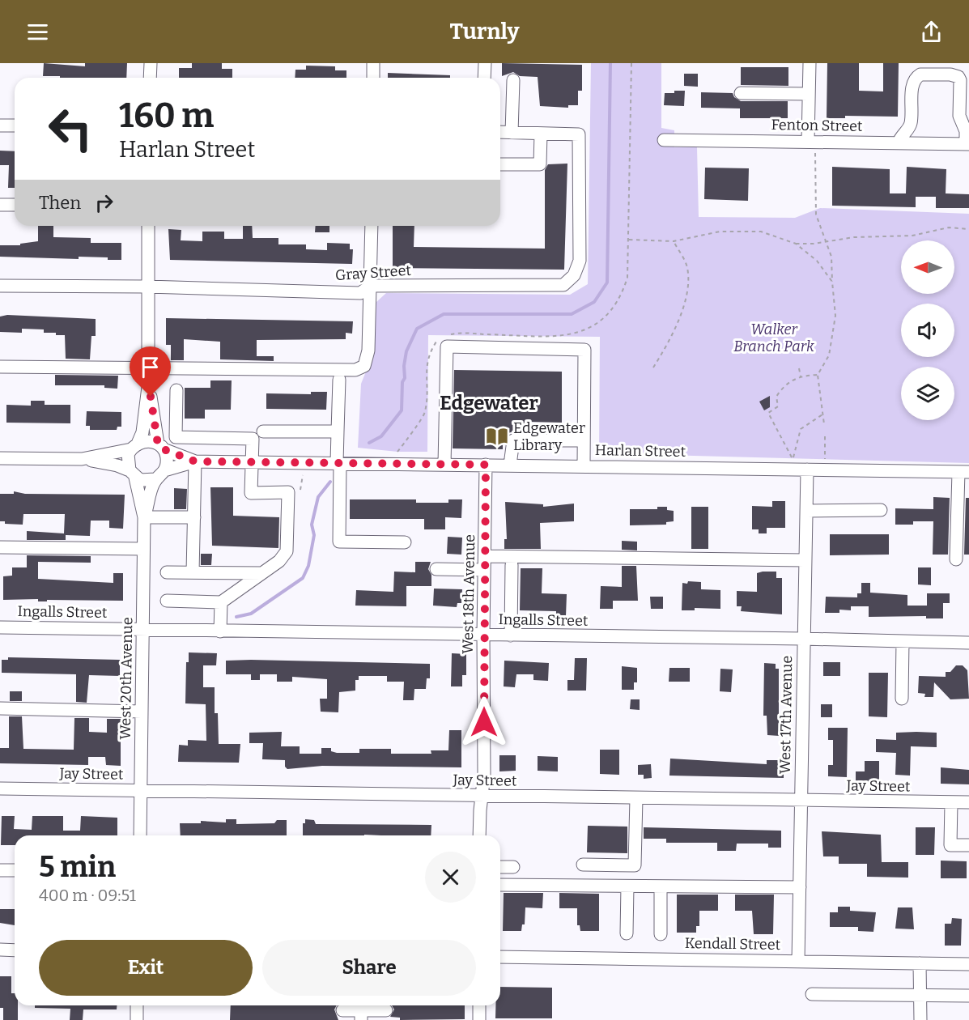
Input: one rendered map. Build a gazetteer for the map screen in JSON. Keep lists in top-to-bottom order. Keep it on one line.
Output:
{"streets":{"street":["Fenton Street","Gray Street","Harlan Street","West 18th Avenue","Ingalls Street","West 20th Avenue","West 17th Avenue","Jay Street","Kendall Street"]},"crossings":[["Harlan Street","West 18th Avenue"],["Harlan Street","West 20th Avenue"],["Harlan Street","West 17th Avenue"],["West 18th Avenue","Ingalls Street"],["West 18th Avenue","Jay Street"],["Ingalls Street","West 20th Avenue"],["Ingalls Street","West 17th Avenue"],["West 20th Avenue","Jay Street"],["West 17th Avenue","Jay Street"],["West 17th Avenue","Kendall Street"]],"districts":["Edgewater"],"parks":["Walker Branch Park"],"places":{"library":["Edgewater Library"]},"north":"left","page":{"header":"Turnly","turn":["160 m","Harlan Street"],"then":"Then","heading":["5 min","400 m · 09:51"],"buttons":["Exit","Share"]}}
